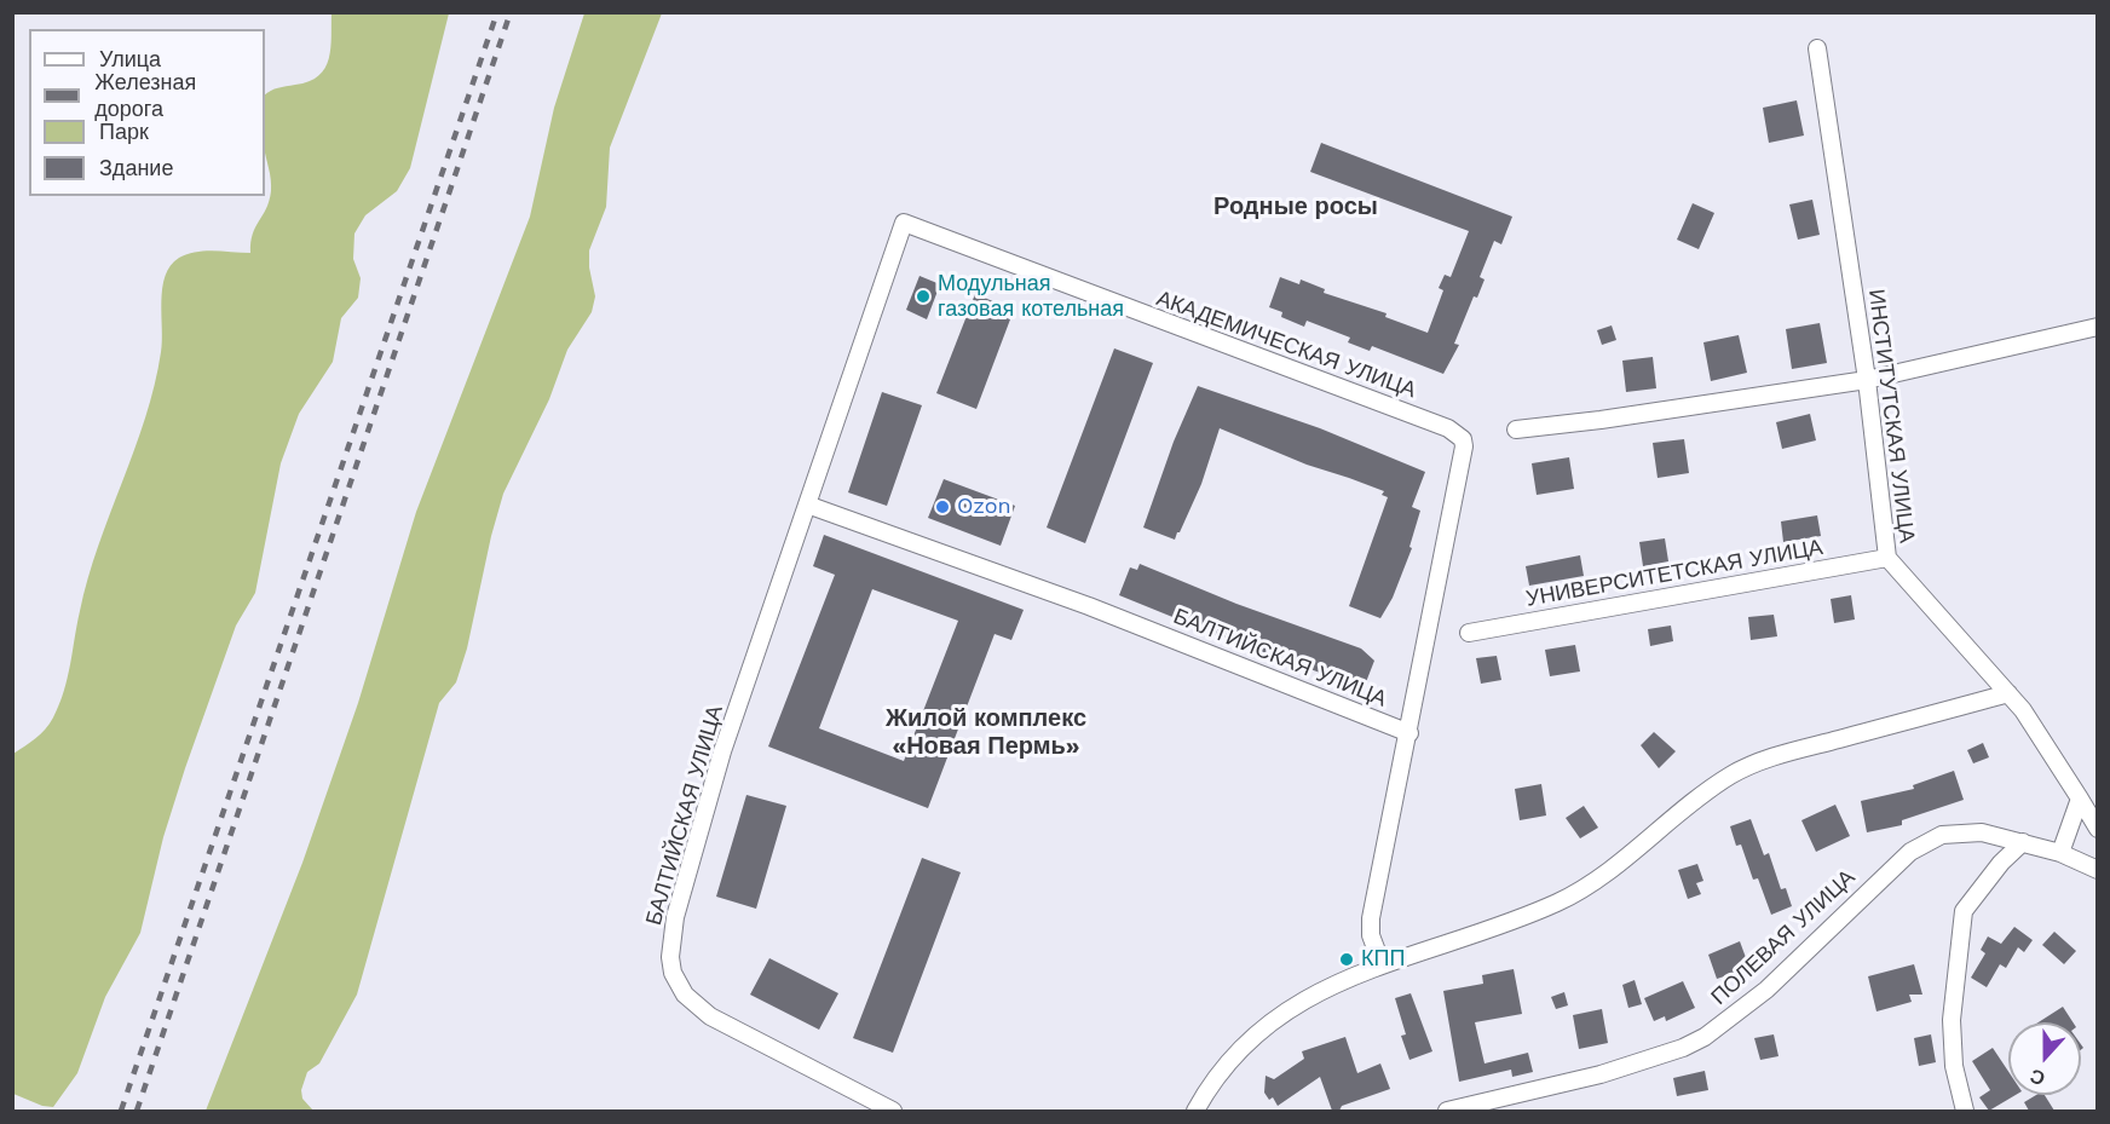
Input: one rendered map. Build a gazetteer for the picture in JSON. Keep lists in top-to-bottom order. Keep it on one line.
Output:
{"streets":{"street":["АКАДЕМИЧЕСКАЯ УЛИЦА","ИНСТИТУТСКАЯ УЛИЦА","УНИВЕРСИТЕТСКАЯ УЛИЦА","БАЛТИЙСКАЯ УЛИЦА","ПОЛЕВАЯ УЛИЦА"]},"crossings":[["АКАДЕМИЧЕСКАЯ УЛИЦА","БАЛТИЙСКАЯ УЛИЦА"],["ИНСТИТУТСКАЯ УЛИЦА","УНИВЕРСИТЕТСКАЯ УЛИЦА"]],"districts":["Родные росы","Жилой комплекс «Новая Пермь»"],"places":["Модульная газовая котельная","Ozon","КПП"],"legend":["Улица","Железная дорога","Парк","Здание"],"north":"bottom"}
